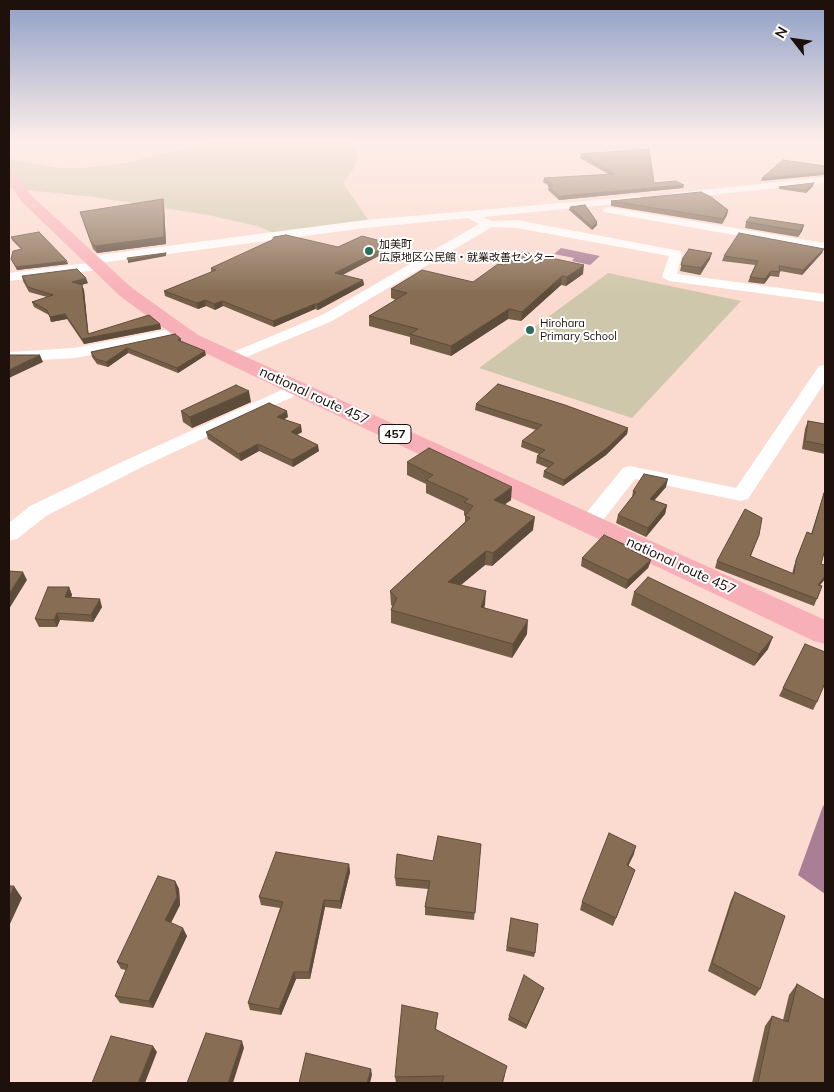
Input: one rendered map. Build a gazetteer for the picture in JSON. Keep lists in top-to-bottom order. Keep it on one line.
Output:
{"streets":{"highway":["national route 457","457"]},"places":["加美町 広原地区公民館・就業改善センター","Hirohara Primary School"],"north":"top left"}
